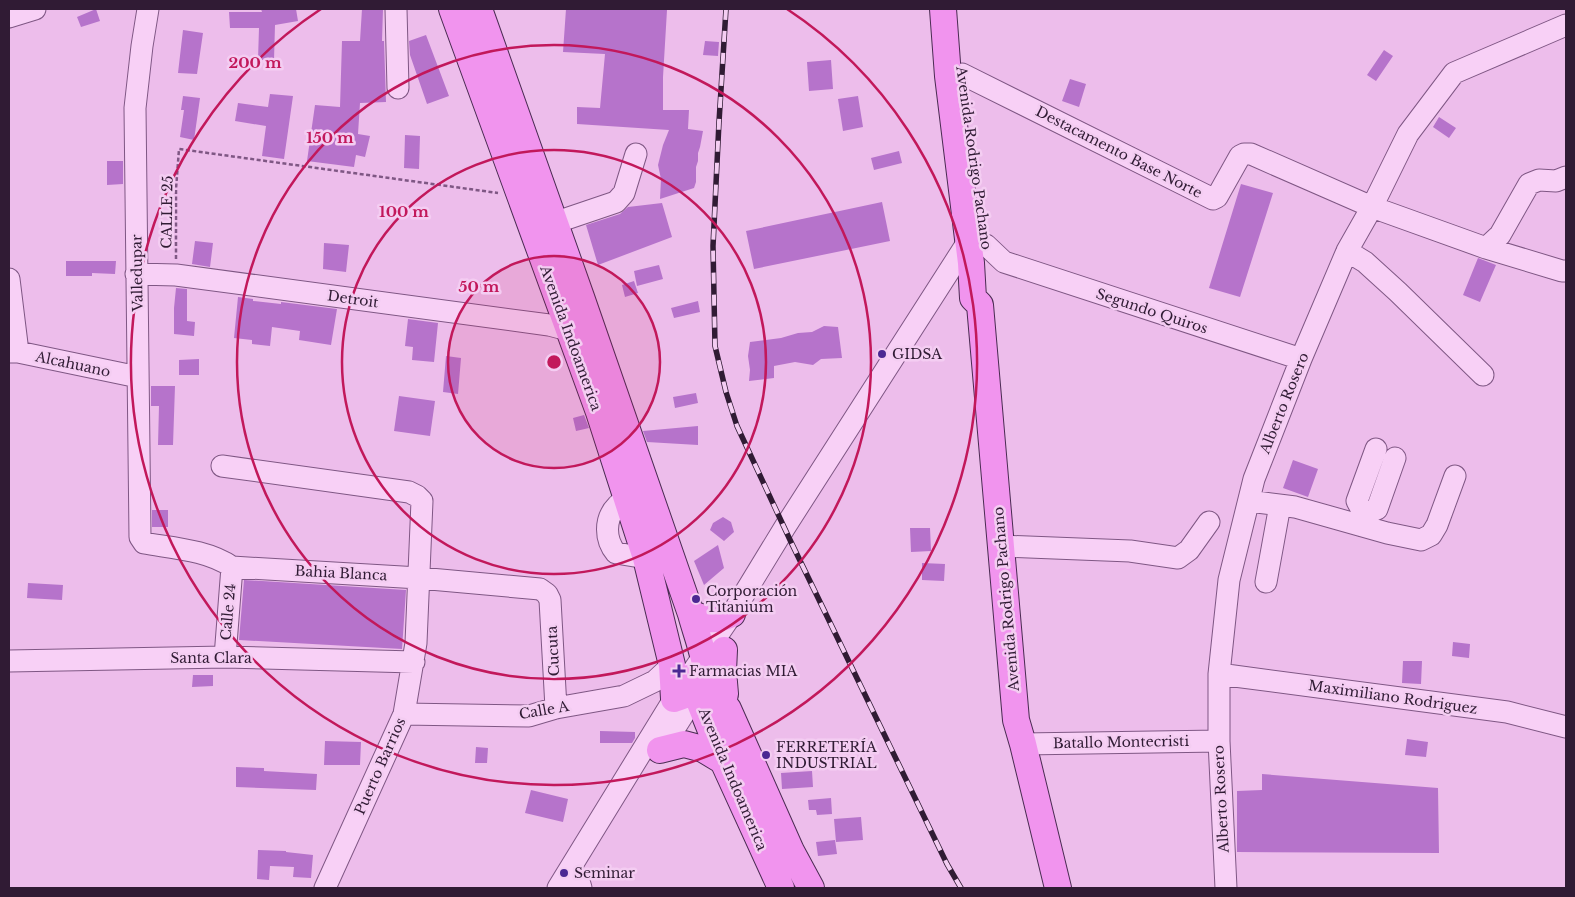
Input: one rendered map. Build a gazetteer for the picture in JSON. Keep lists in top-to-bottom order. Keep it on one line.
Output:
{"streets":{"main road":["Avenida Rodrigo Pachano","Avenida Indoamerica"],"street":["Destacamento Base Norte","Valledupar","Detroit","Segundo Quiros","Alcahuano","Alberto Rosero","Bahia Blanca","Calle 24","Cucuta","Santa Clara","Maximiliano Rodriguez","Calle A","Batallo Montecristi","Puerto Barrios"],"path":["CALLE 25"]},"crossings":[["Destacamento Base Norte","Avenida Rodrigo Pachano"],["Destacamento Base Norte","Alberto Rosero"],["Avenida Rodrigo Pachano","Segundo Quiros"],["Avenida Rodrigo Pachano","Batallo Montecristi"],["CALLE 25","Detroit"],["Valledupar","Detroit"],["Valledupar","Alcahuano"],["Valledupar","Bahia Blanca"],["Detroit","Avenida Indoamerica"],["Segundo Quiros","Alberto Rosero"],["Avenida Indoamerica","Calle A"],["Alberto Rosero","Maximiliano Rodriguez"],["Alberto Rosero","Batallo Montecristi"],["Bahia Blanca","Calle 24"],["Bahia Blanca","Cucuta"],["Bahia Blanca","Puerto Barrios"],["Calle 24","Santa Clara"],["Cucuta","Calle A"],["Santa Clara","Puerto Barrios"],["Calle A","Puerto Barrios"]],"places":{"other":["GIDSA","Corporación Titanium","FERRETERÍA INDUSTRIAL","Seminar"],"health":["Farmacias MIA"]},"rings":["200 m","150 m","100 m","50 m"]}
